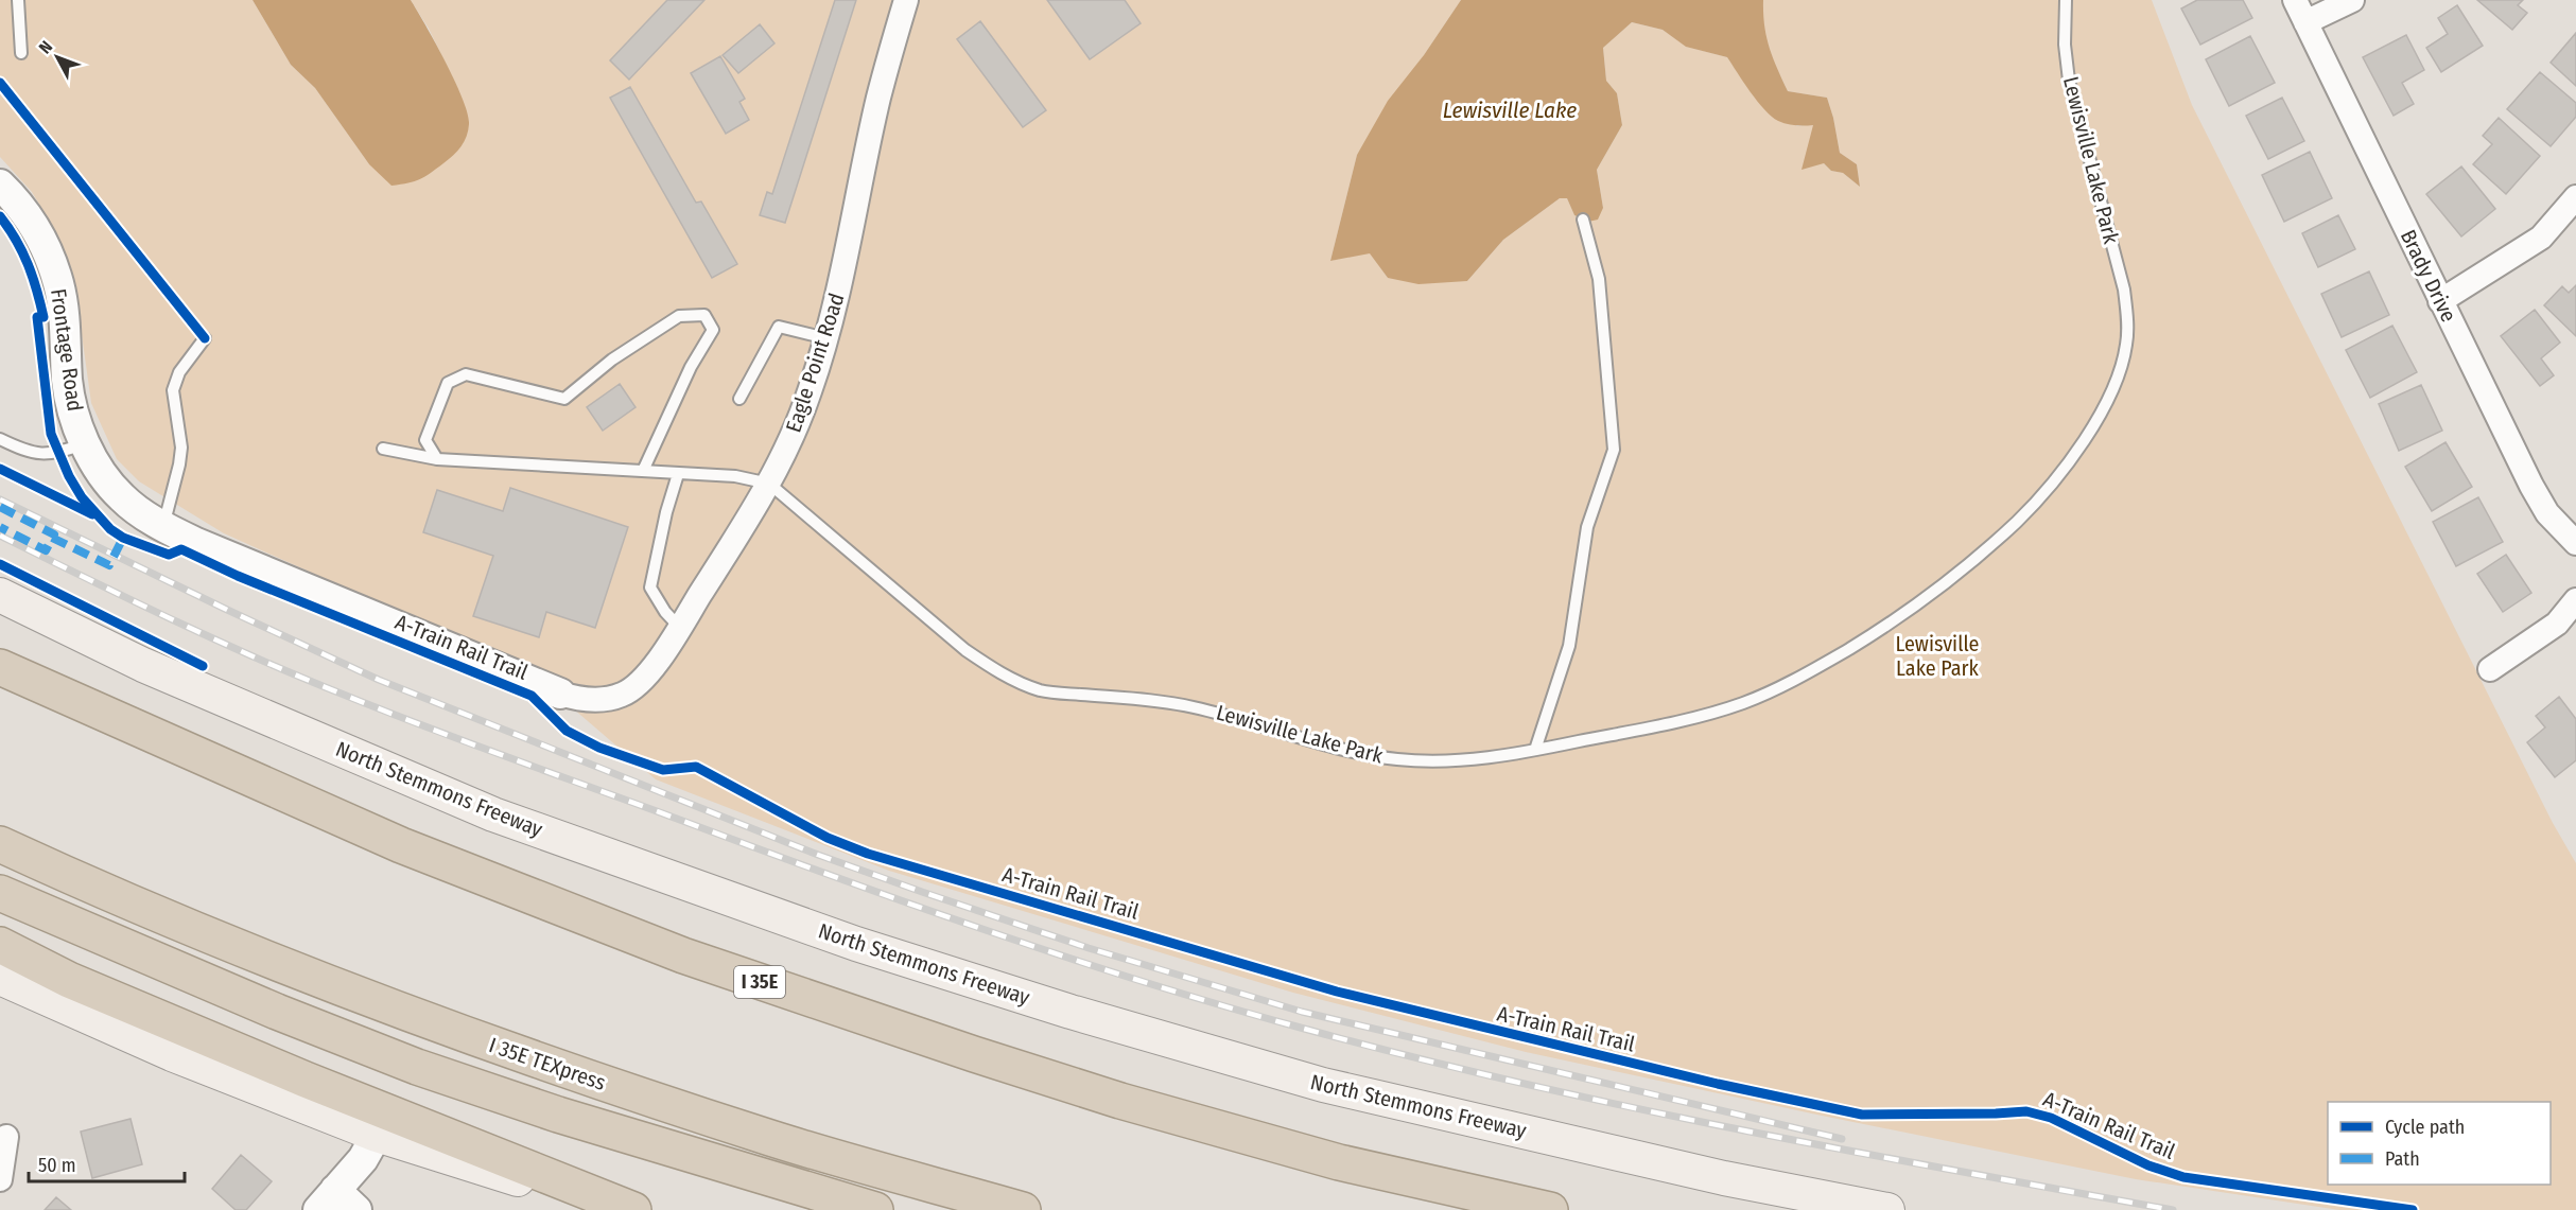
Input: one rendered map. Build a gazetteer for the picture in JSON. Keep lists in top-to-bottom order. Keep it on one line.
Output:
{"streets":{"highway":["I 35E","I 35E TEXpress"],"main road":["North Stemmons Freeway"],"street":["Brady Drive","Frontage Road","Eagle Point Road"],"lane":["Lewisville Lake Park"],"cycle path":["A-Train Rail Trail"]},"crossings":[["Lewisville Lake Park","Eagle Point Road"],["Frontage Road","Eagle Point Road"]],"water":["Lewisville Lake"],"parks":["Lewisville Lake Park"],"legend":["Cycle path","Path"],"scale_bar":"50 m","north":"top left"}
